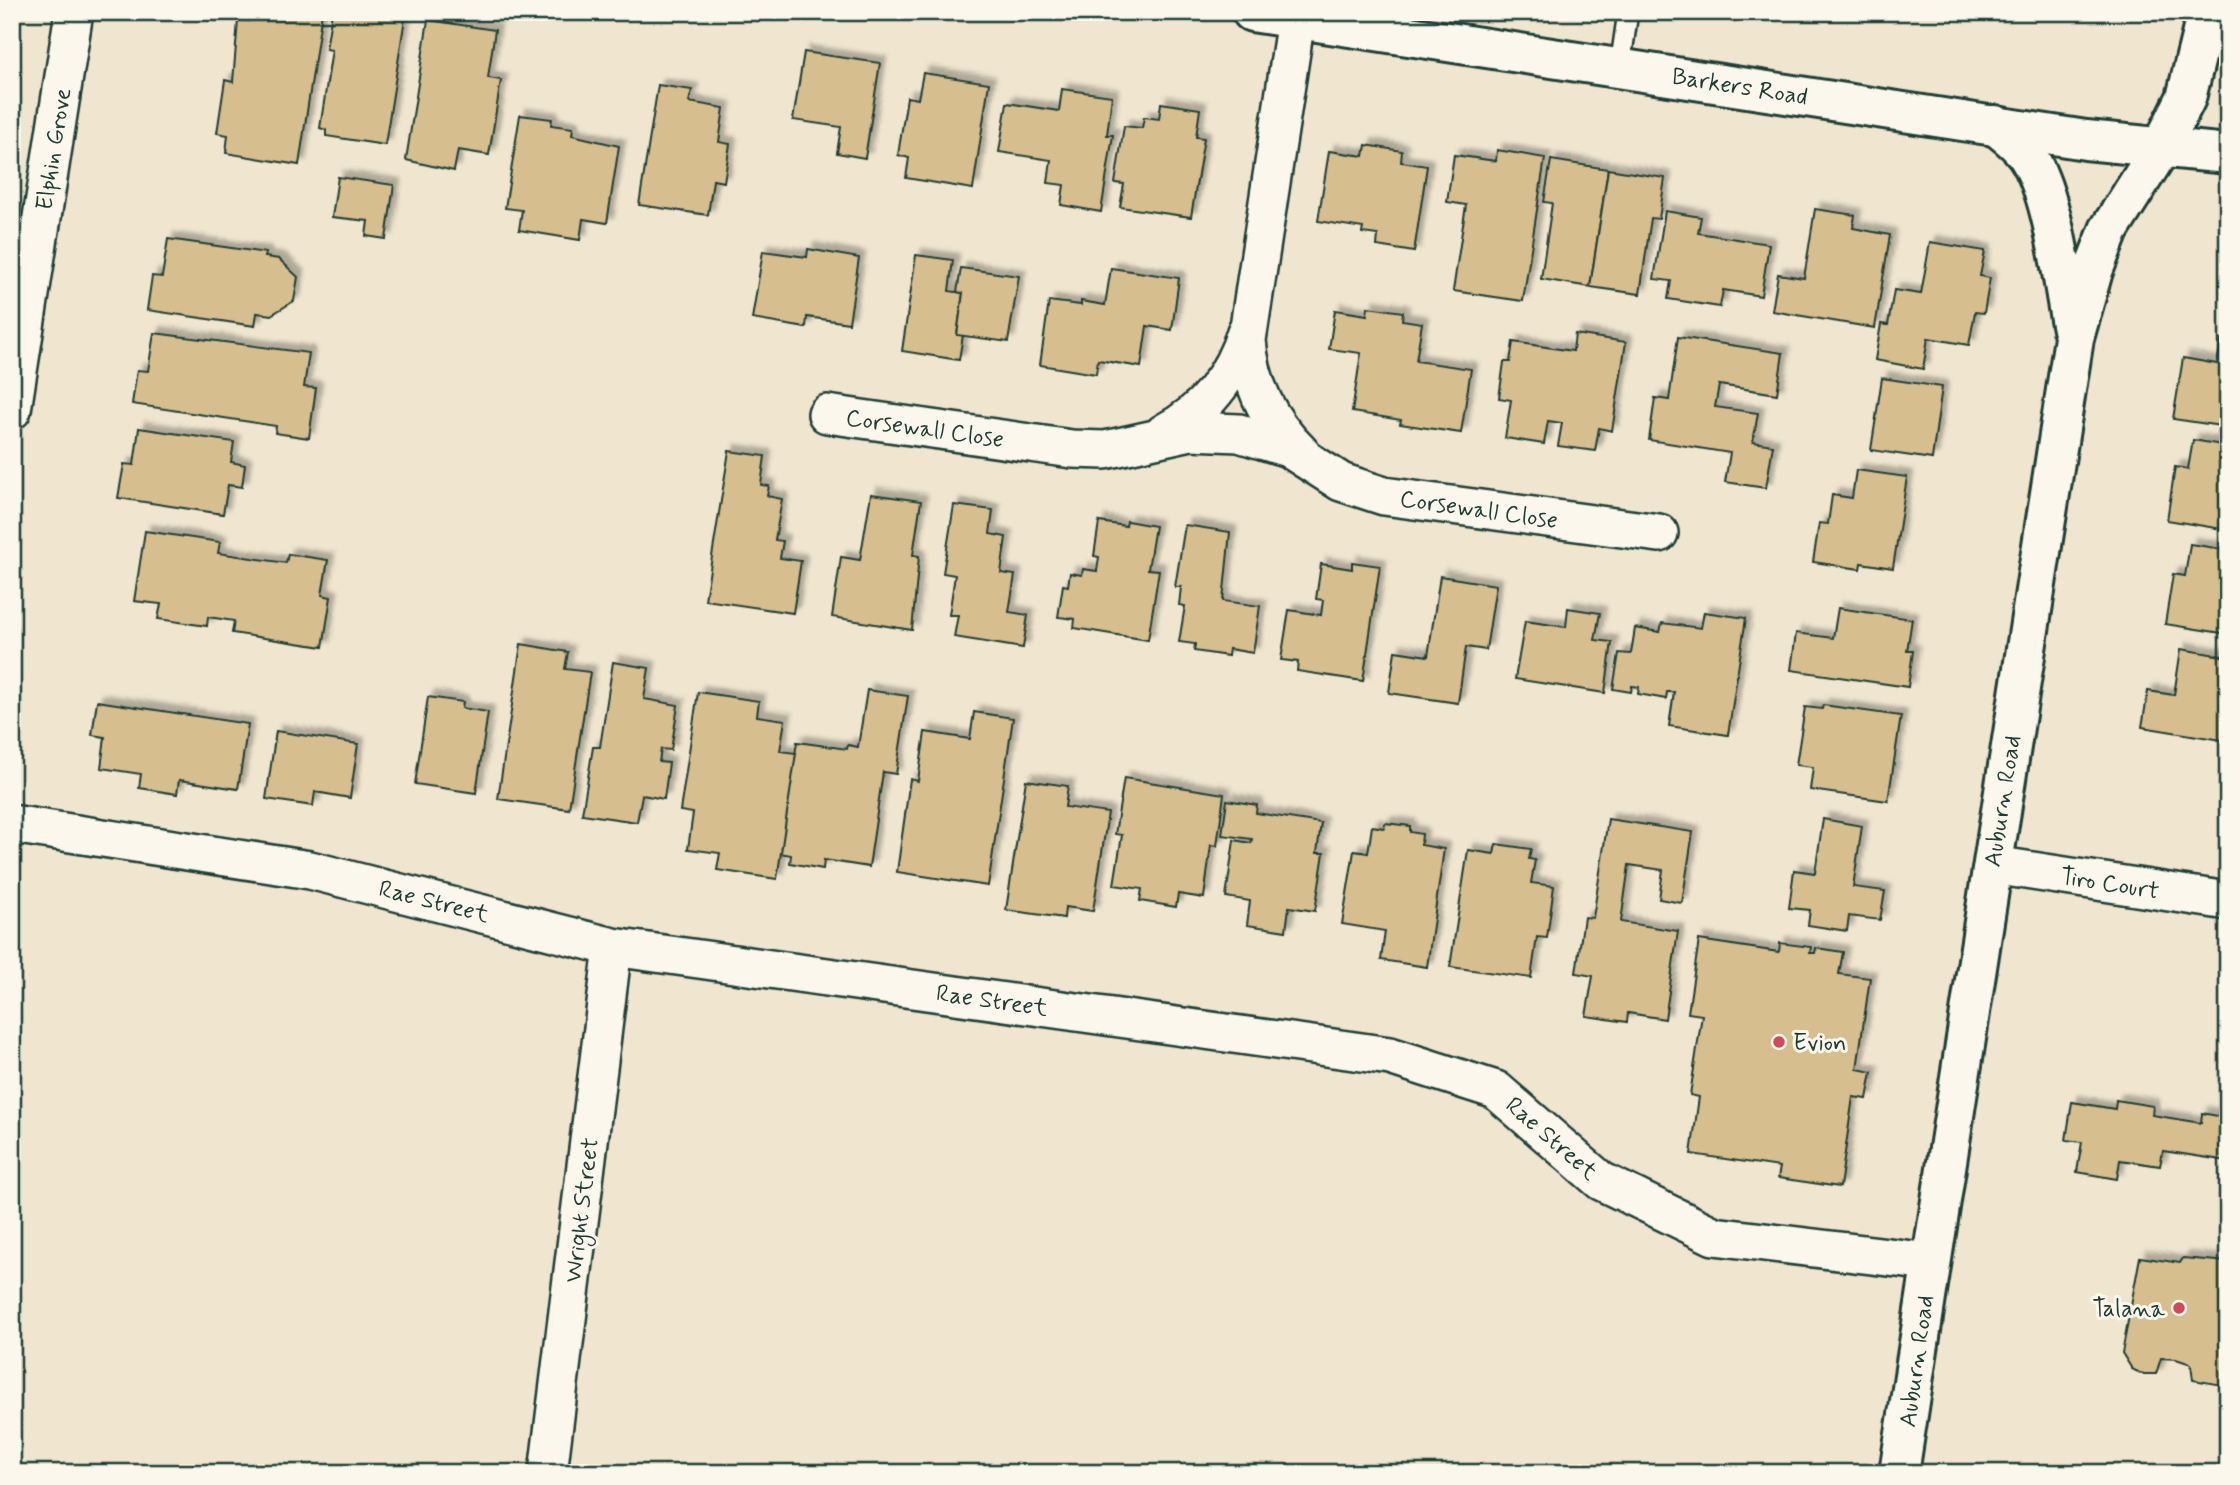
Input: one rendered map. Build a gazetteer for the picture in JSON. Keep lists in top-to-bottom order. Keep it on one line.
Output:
{"streets":{"main road":["Barkers Road","Auburn Road"],"street":["Elphin Grove","Corsewall Close","Tiro Court","Rae Street","Wright Street"]},"crossings":[["Barkers Road","Corsewall Close"],["Barkers Road","Auburn Road"],["Auburn Road","Tiro Court"],["Auburn Road","Rae Street"],["Rae Street","Wright Street"]],"places":["Evion","Talana"]}
